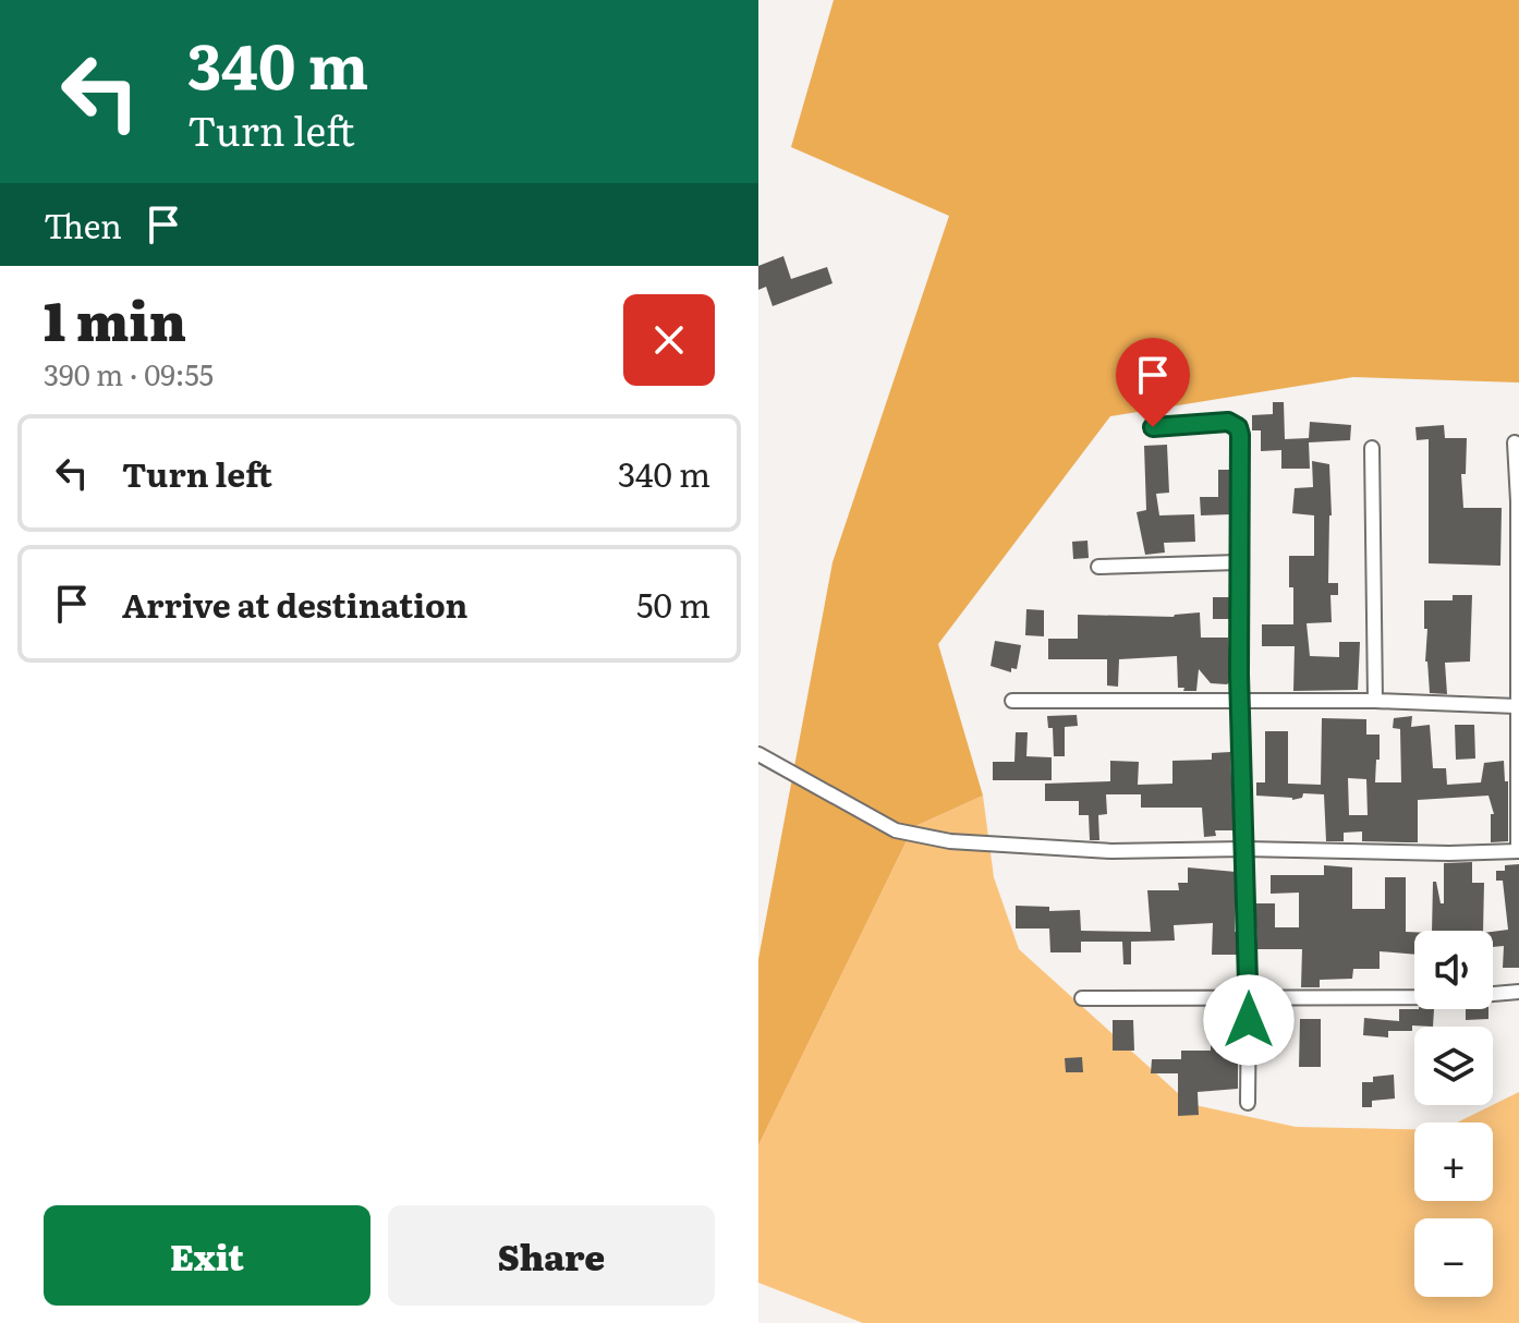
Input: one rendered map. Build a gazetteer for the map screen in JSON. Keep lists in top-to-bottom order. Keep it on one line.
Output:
{"page":{"turn":["340 m","Turn left"],"then":"Then","heading":["1 min","390 m · 09:55"],"list":[{"name":"Turn left","value":"340 m"},{"name":"Arrive at destination","value":"50 m"}],"map_buttons":["+","−"],"buttons":["Exit","Share"]}}
